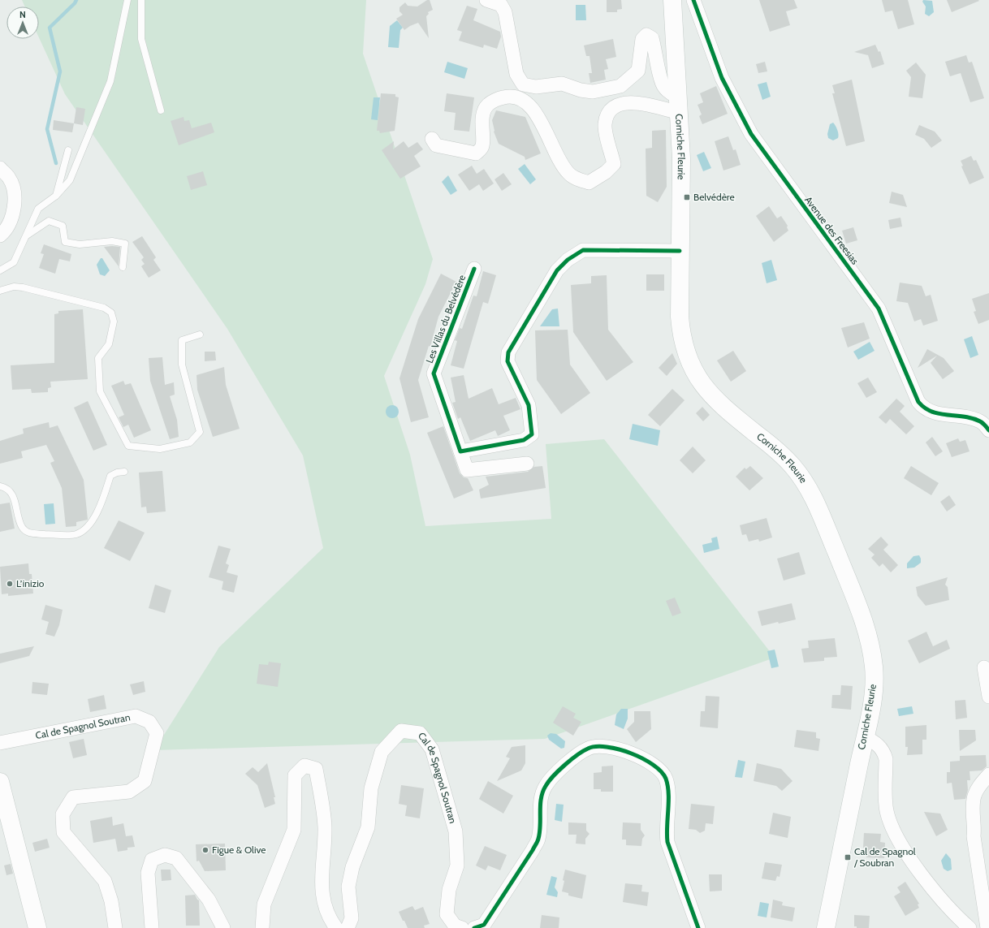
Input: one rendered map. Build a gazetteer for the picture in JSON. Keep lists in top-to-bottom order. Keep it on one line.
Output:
{"streets":{"main road":["Corniche Fleurie"],"street":["Avenue des Freesias","Les Villas du Belvédère","Cal de Spagnol Soutran"]},"places":{"transit":["Belvédère","Cal de Spagnol / Soubran"],"other":["L’inizio","Figue & Olive"]},"north":"top"}
